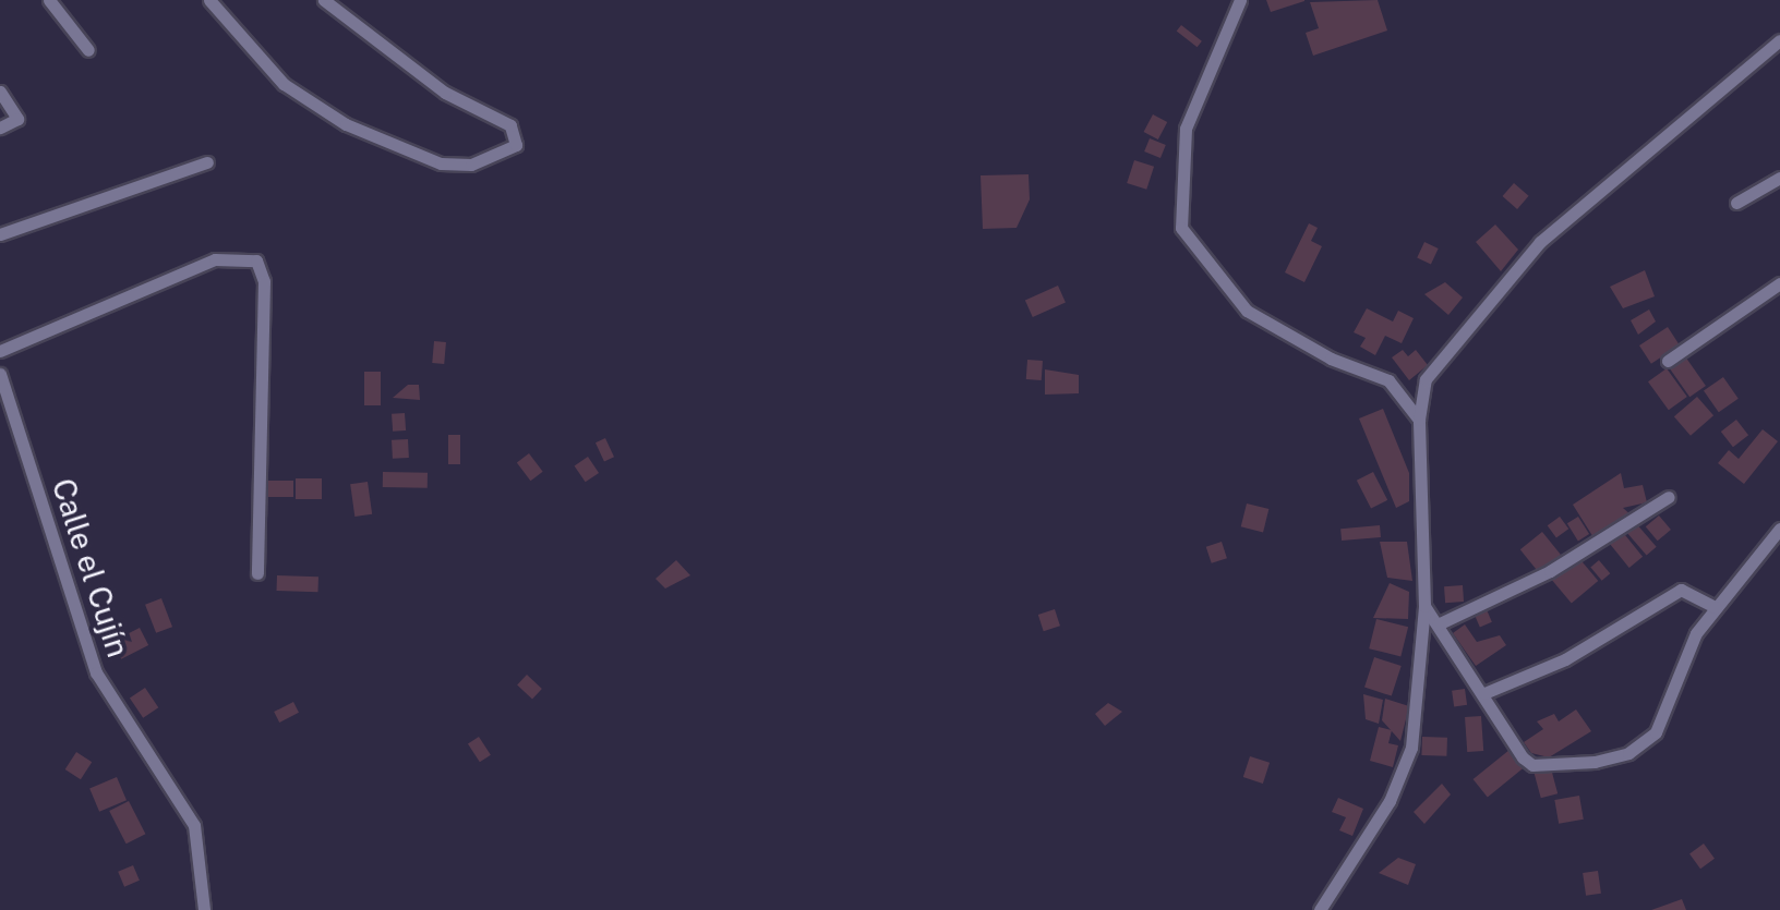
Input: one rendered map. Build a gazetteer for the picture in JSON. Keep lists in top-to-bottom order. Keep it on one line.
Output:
{"streets":{"street":["Calle el Cujín"]}}
